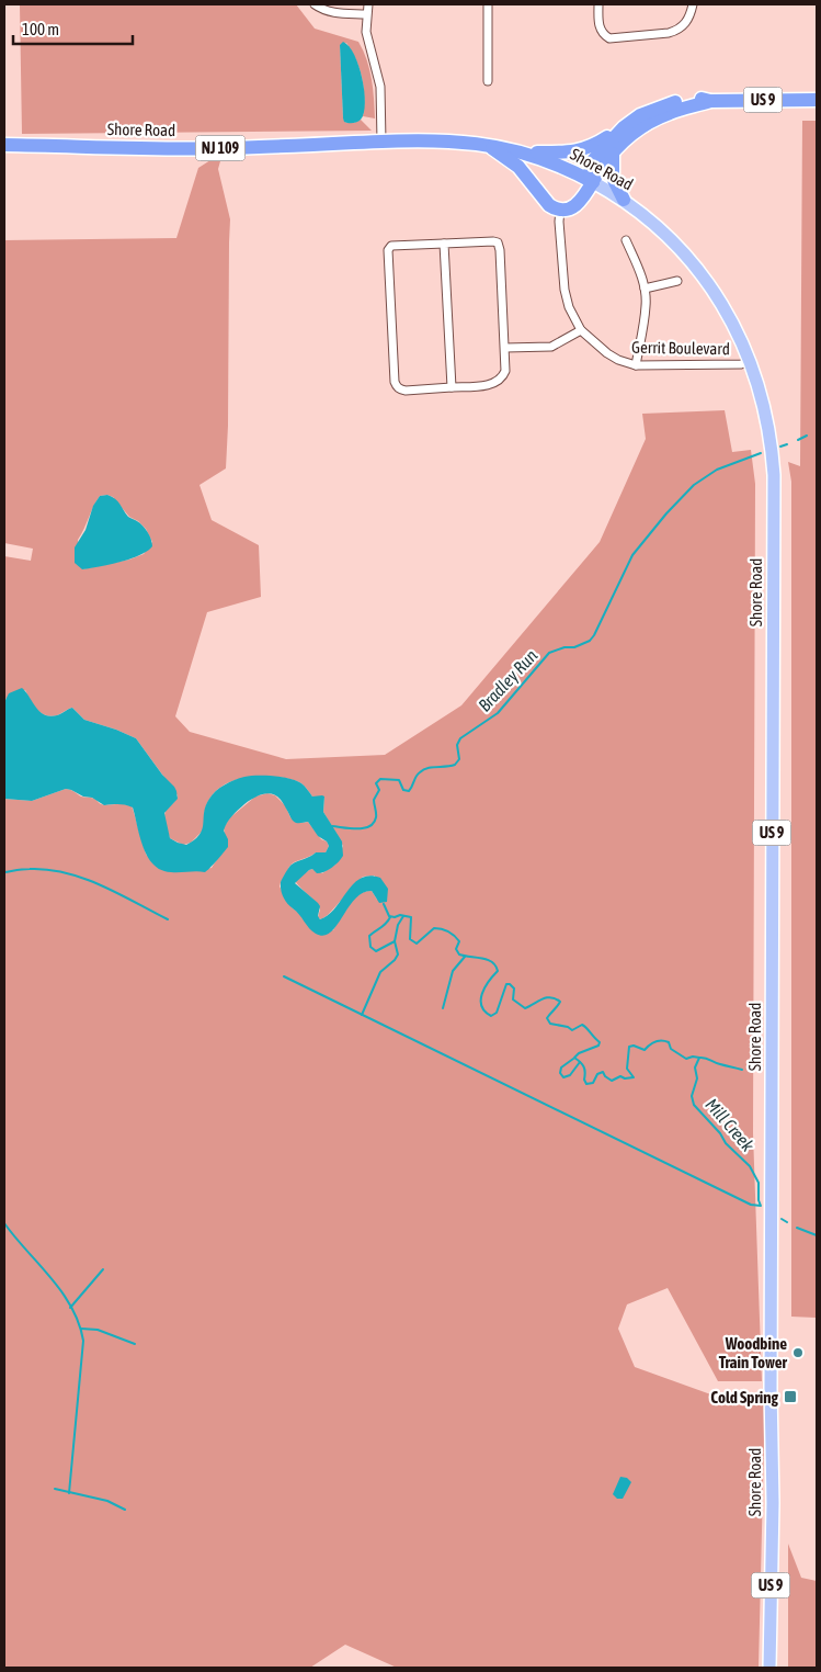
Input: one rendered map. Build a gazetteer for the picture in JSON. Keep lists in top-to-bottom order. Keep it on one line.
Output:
{"streets":{"highway":["US 9","Shore Road","NJ 109"],"street":["Gerrit Boulevard"]},"crossings":[["US 9","Shore Road"],["Shore Road","Gerrit Boulevard"]],"water":["Bradley Run","Mill Creek"],"places":{"other":["Woodbine Train Tower"],"transit":["Cold Spring"]},"scale_bar":"100 m"}
